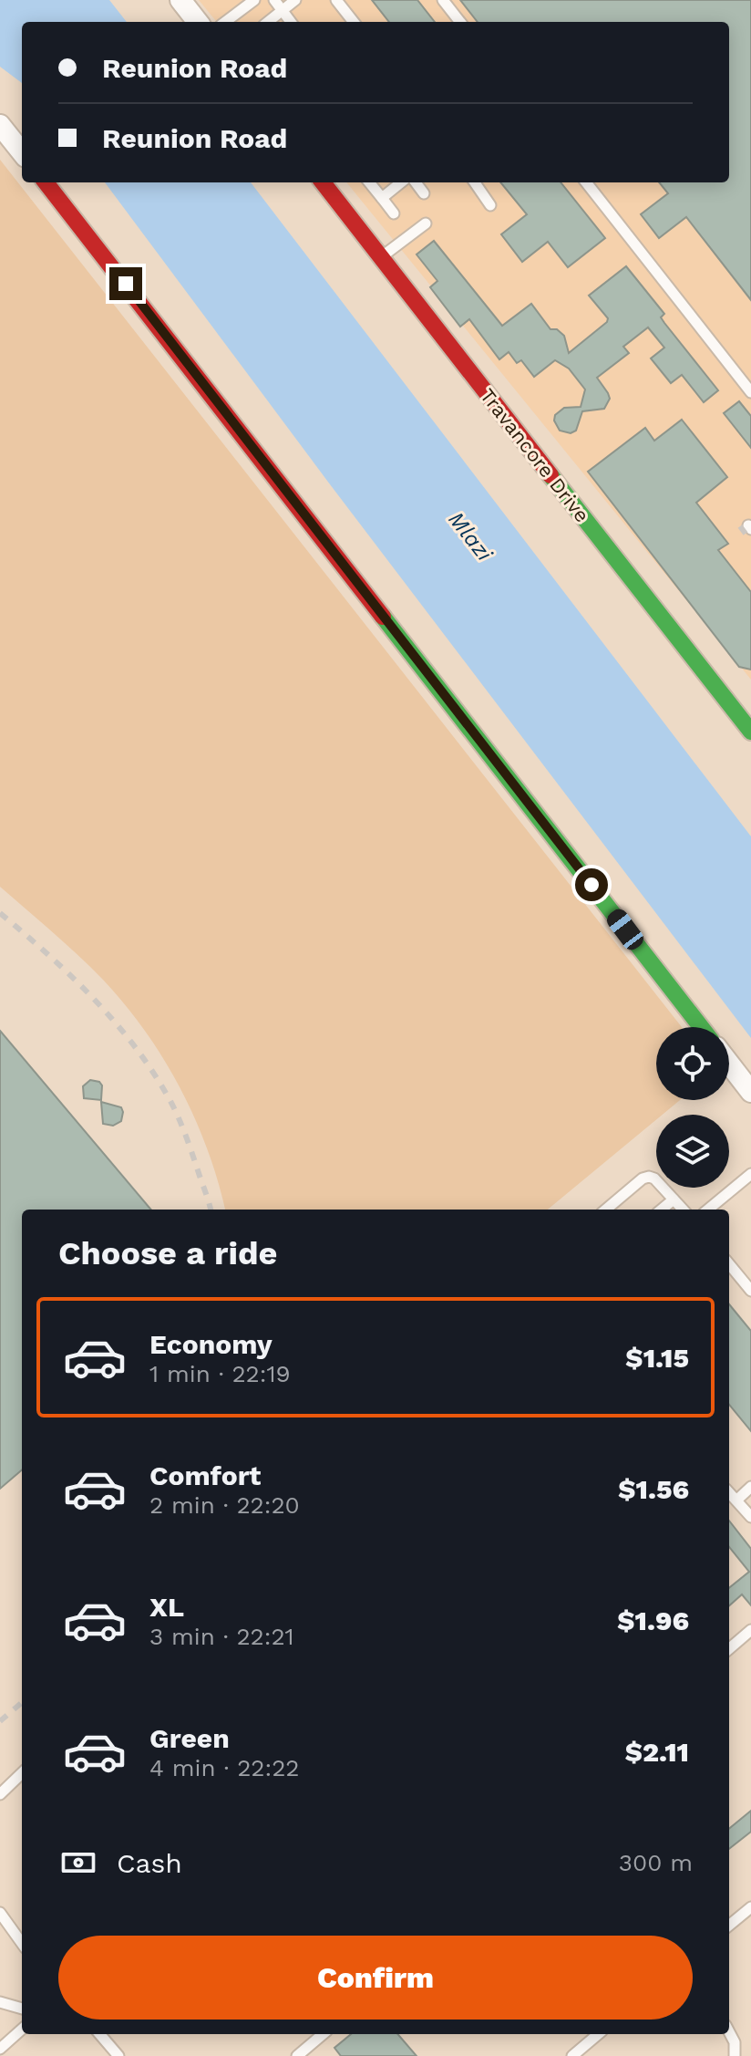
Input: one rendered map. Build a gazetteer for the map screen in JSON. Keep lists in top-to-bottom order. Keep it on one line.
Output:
{"streets":{"street":["Travancore Drive"]},"water":["Mlazi"],"page":{"banner":["Reunion Road","Reunion Road"],"heading":"Choose a ride","list":[{"name":"Economy","note":"1 min · 22:19","value":"$1.15"},{"name":"Comfort","note":"2 min · 22:20","value":"$1.56"},{"name":"XL","note":"3 min · 22:21","value":"$1.96"},{"name":"Green","note":"4 min · 22:22","value":"$2.11"}],"pay":["Cash","300 m"],"buttons":"Confirm"}}
